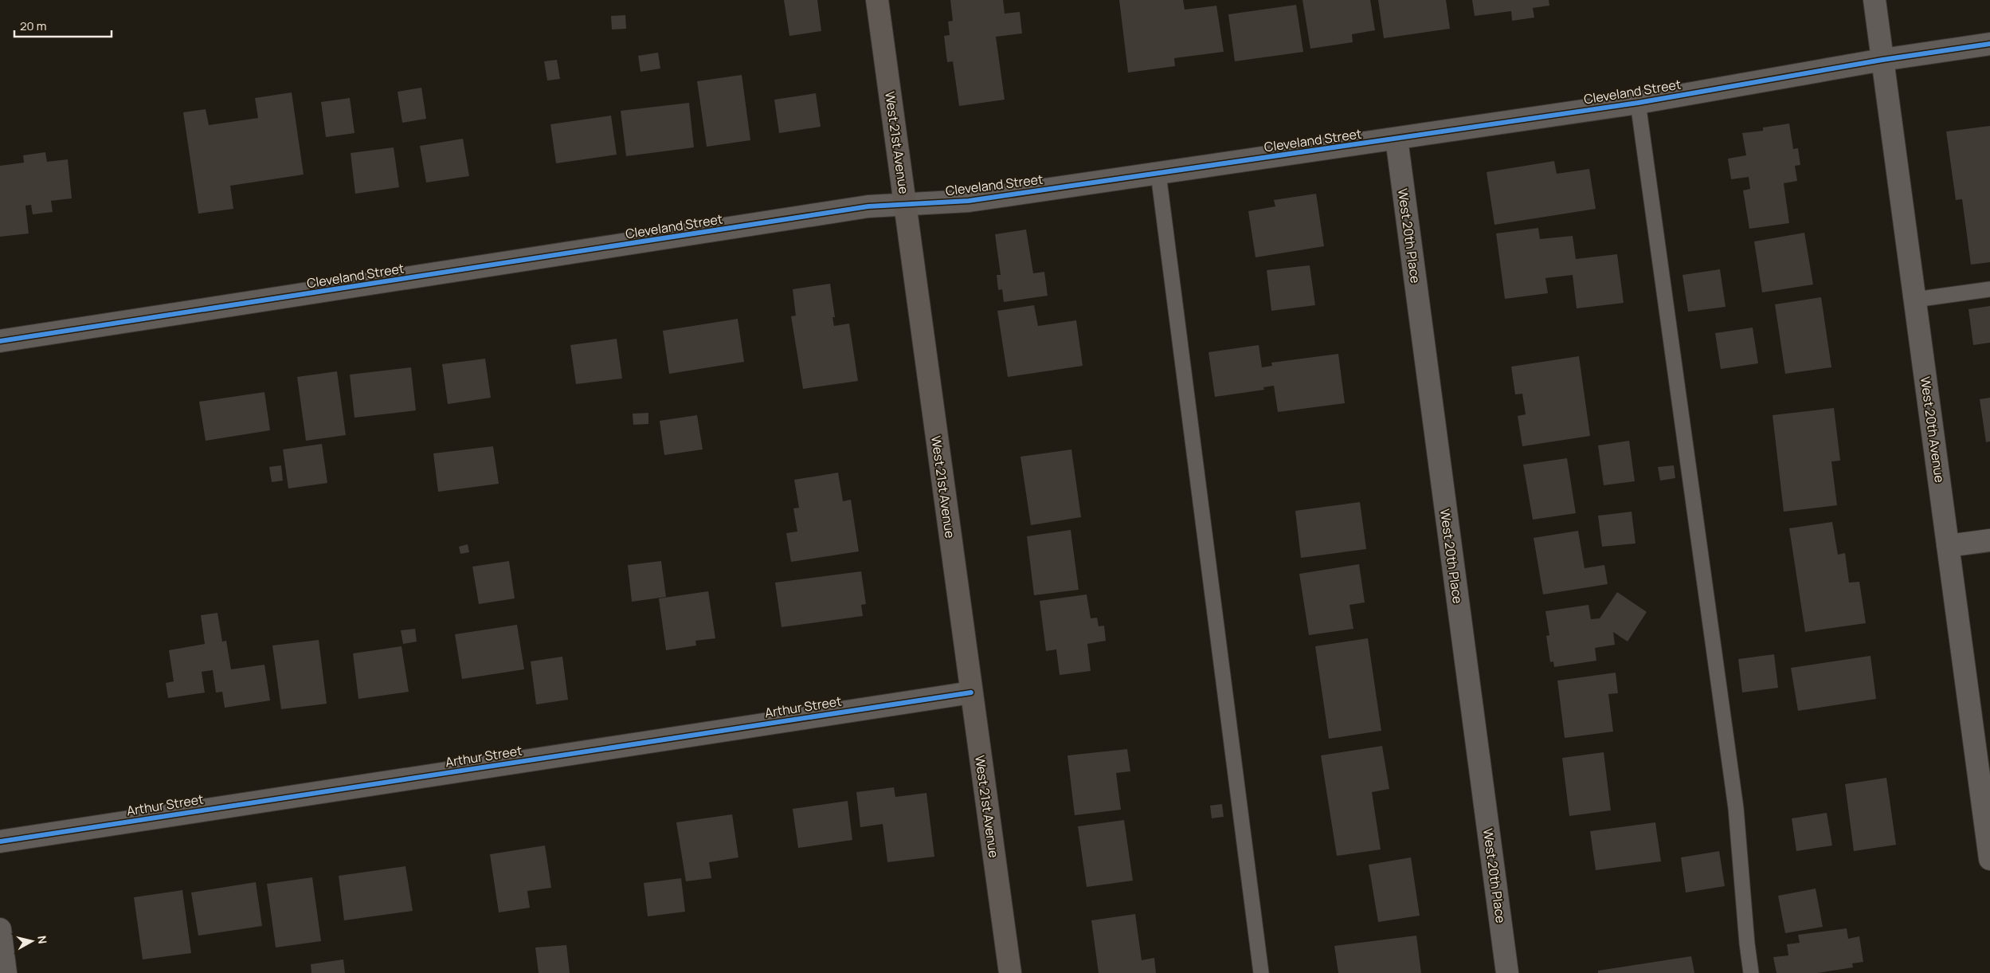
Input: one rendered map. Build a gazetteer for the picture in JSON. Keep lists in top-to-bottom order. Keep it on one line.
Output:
{"streets":{"street":["Cleveland Street","West 21st Avenue","West 20th Place","West 20th Avenue","Arthur Street"]},"crossings":[["Cleveland Street","West 21st Avenue"],["Cleveland Street","West 20th Place"],["Cleveland Street","West 20th Avenue"],["West 21st Avenue","Arthur Street"]],"scale_bar":"20 m","north":"right"}
